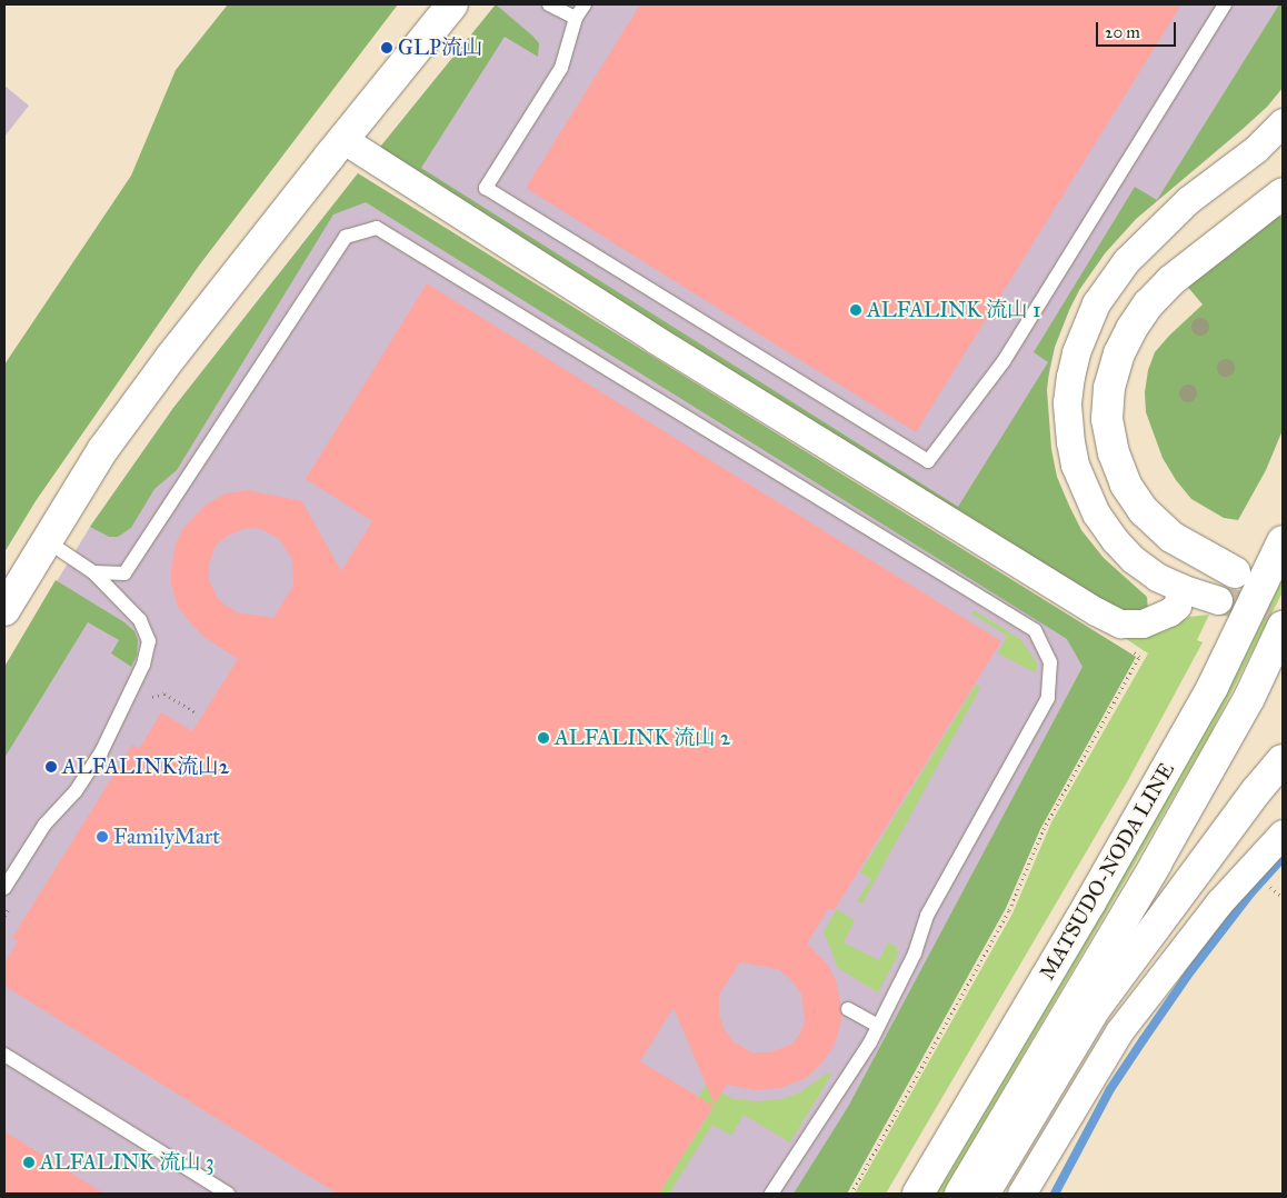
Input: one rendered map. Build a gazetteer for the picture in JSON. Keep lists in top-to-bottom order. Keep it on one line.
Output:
{"streets":{"main road":["MATSUDO-NODA LINE"]},"places":["GLP流山","ALFALINK 流山 1","ALFALINK 流山 2","ALFALINK流山2","FamilyMart","ALFALINK 流山 3"],"scale_bar":"20 m"}
